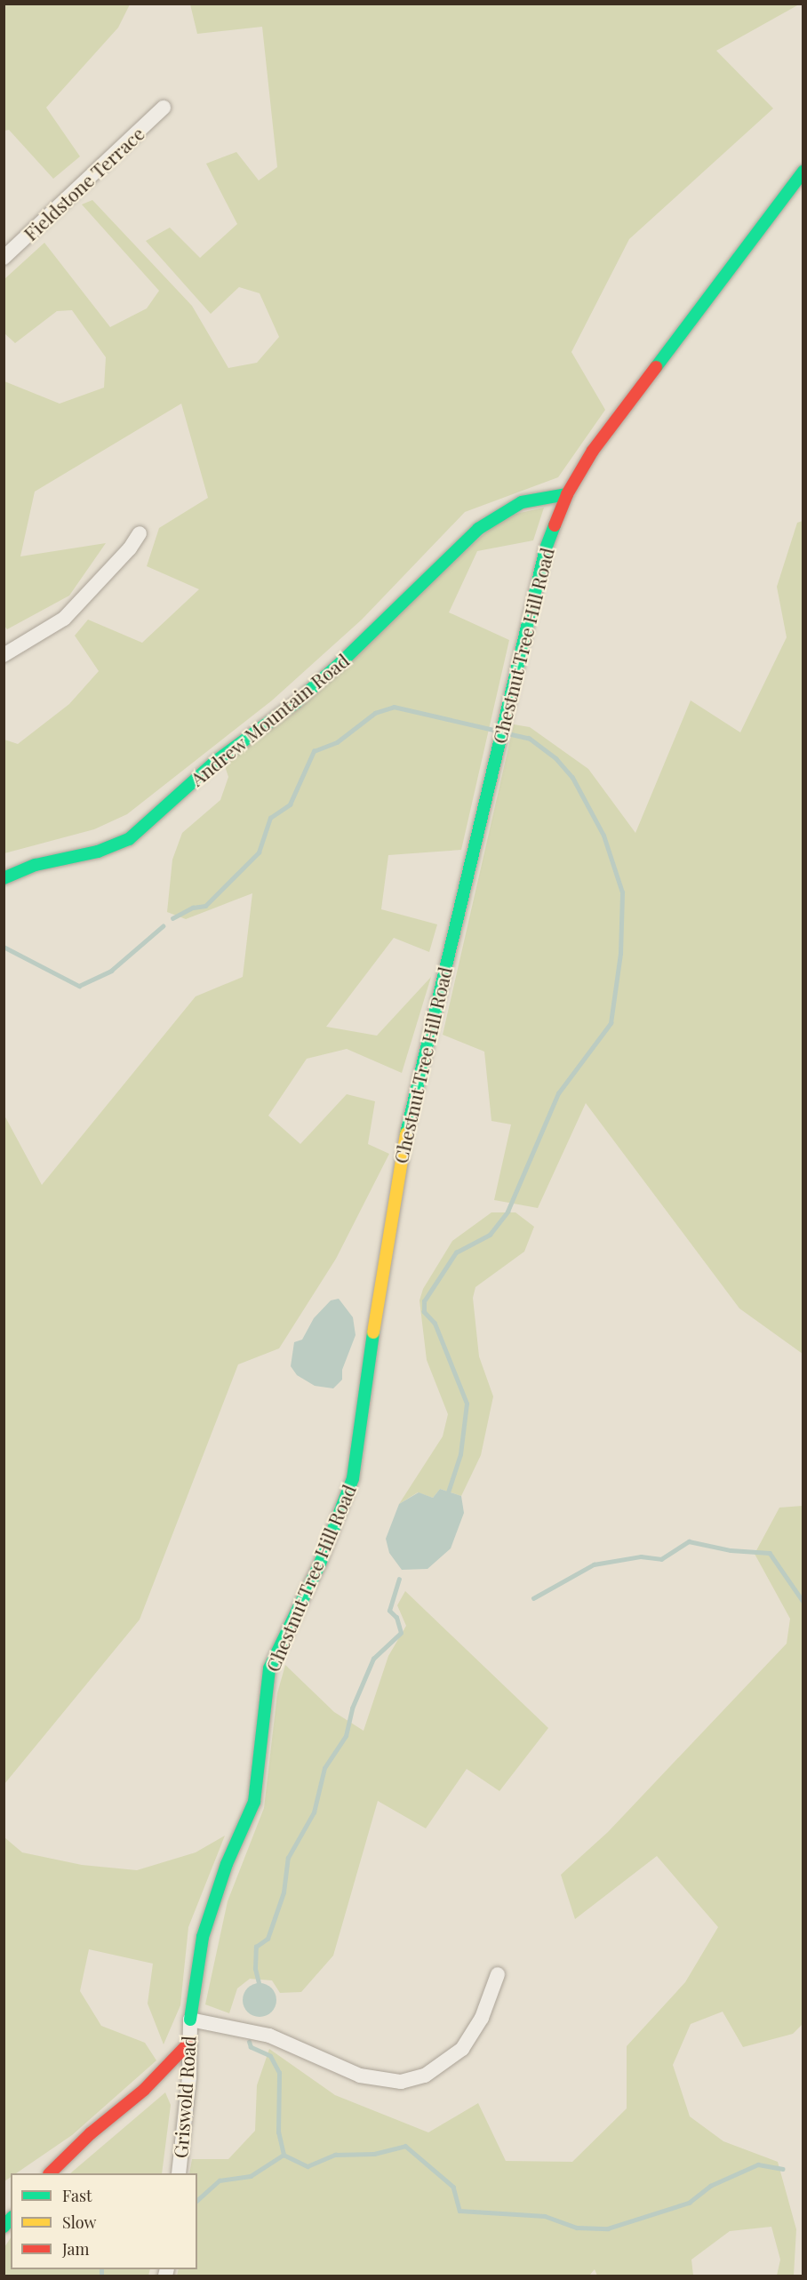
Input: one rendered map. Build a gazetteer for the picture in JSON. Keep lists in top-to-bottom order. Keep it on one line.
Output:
{"streets":{"street":["Fieldstone Terrace","Chestnut Tree Hill Road","Andrew Mountain Road","Griswold Road"]},"crossings":[["Chestnut Tree Hill Road","Andrew Mountain Road"],["Chestnut Tree Hill Road","Griswold Road"]],"legend":["Fast","Slow","Jam"]}
